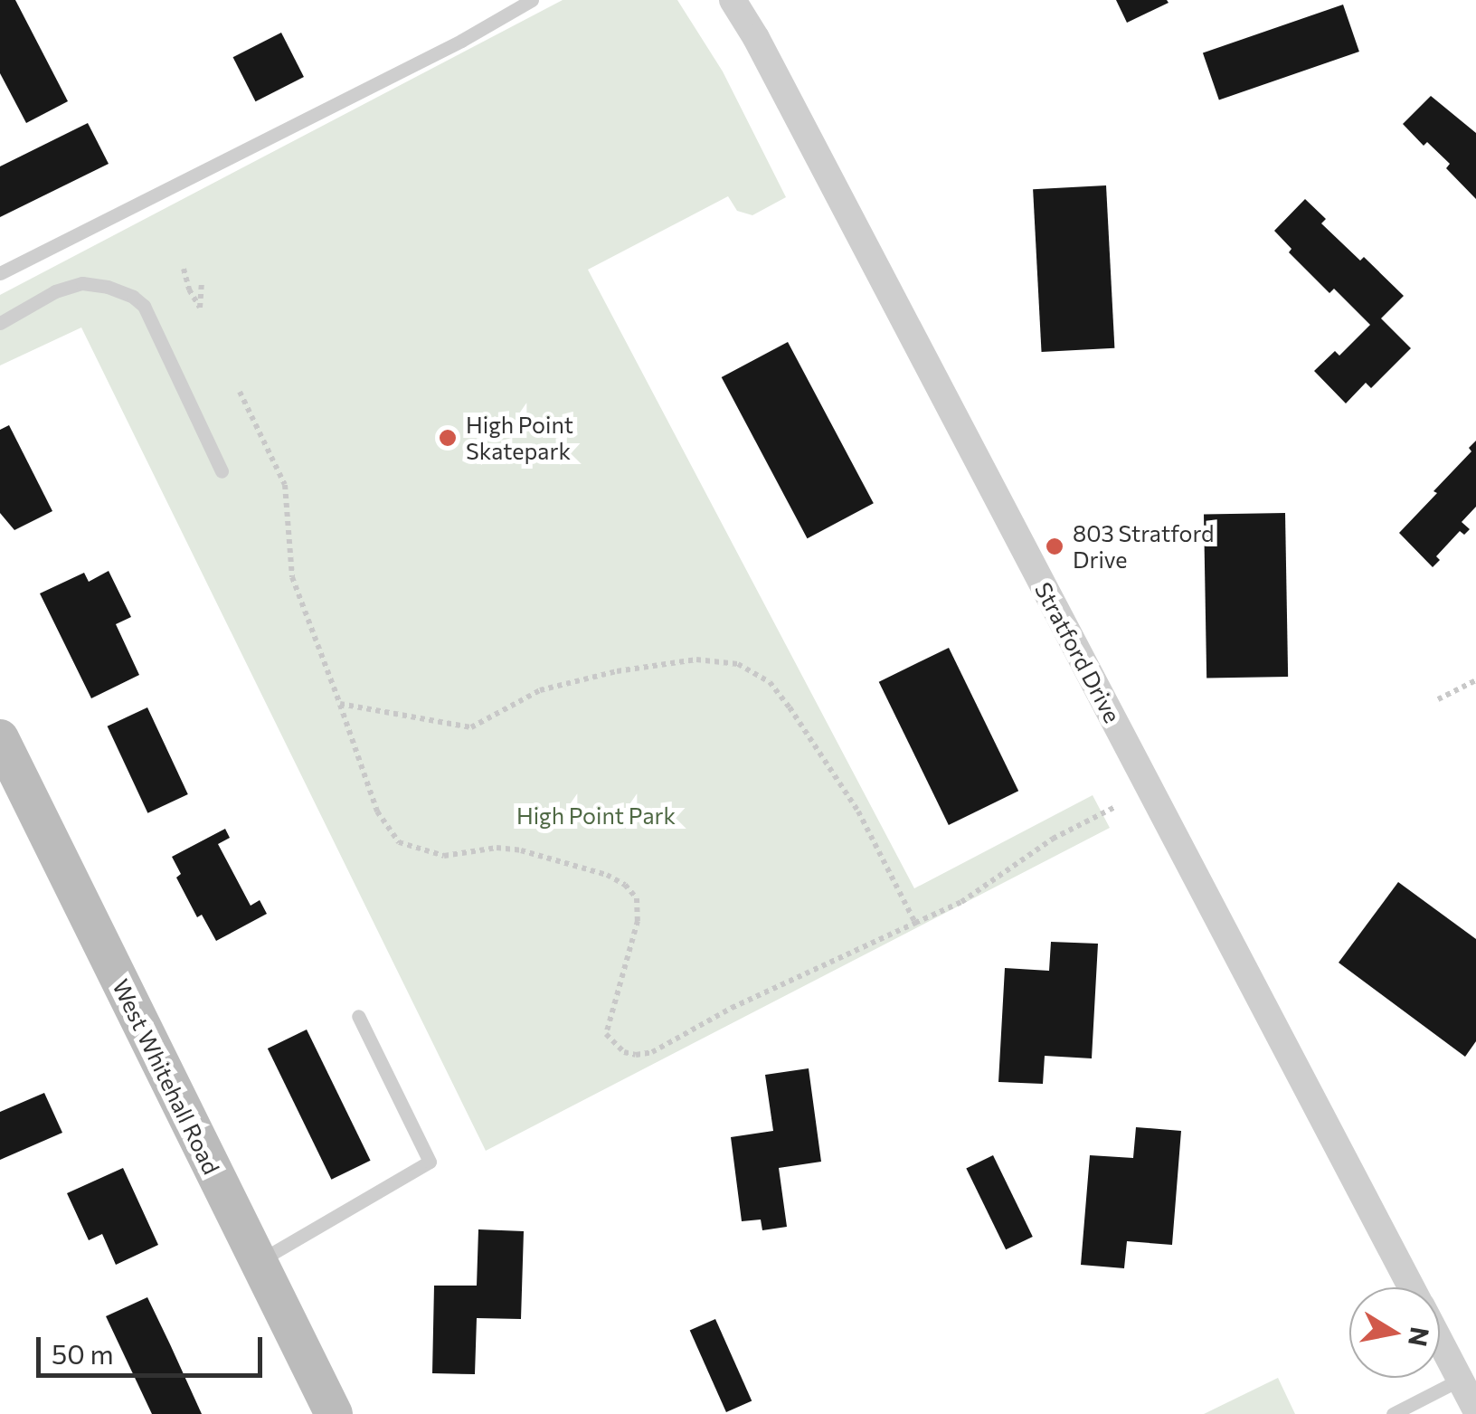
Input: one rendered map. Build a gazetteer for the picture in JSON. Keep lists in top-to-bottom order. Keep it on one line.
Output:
{"streets":{"main road":["West Whitehall Road"],"street":["Stratford Drive"]},"parks":["High Point Park"],"places":["High Point Skatepark","803 Stratford Drive"],"scale_bar":"50 m","north":"right"}
